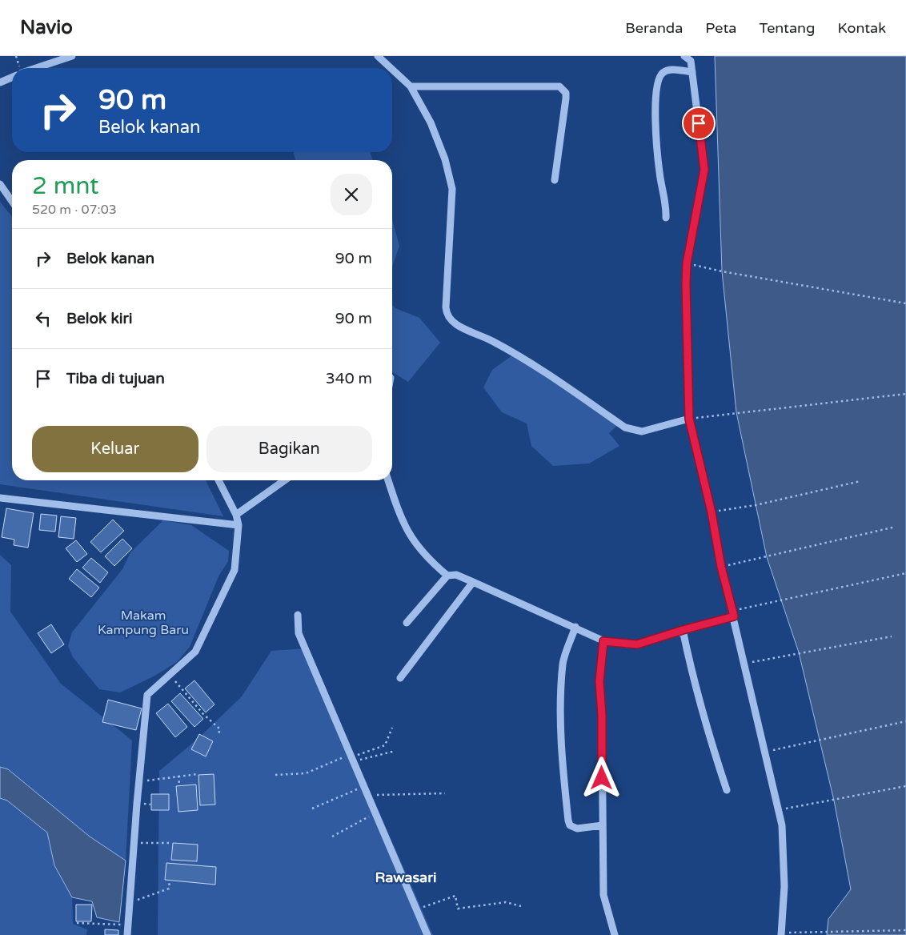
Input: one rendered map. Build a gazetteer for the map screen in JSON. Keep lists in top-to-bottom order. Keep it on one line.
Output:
{"districts":["Rawasari"],"parks":["Makam Kampung Baru"],"page":{"header":"Navio","nav":["Beranda","Peta","Tentang","Kontak"],"turn":["90 m","Belok kanan"],"heading":["2 mnt","520 m · 07:03"],"list":[{"name":"Belok kanan","value":"90 m"},{"name":"Belok kiri","value":"90 m"},{"name":"Tiba di tujuan","value":"340 m"}],"buttons":["Keluar","Bagikan"]}}
